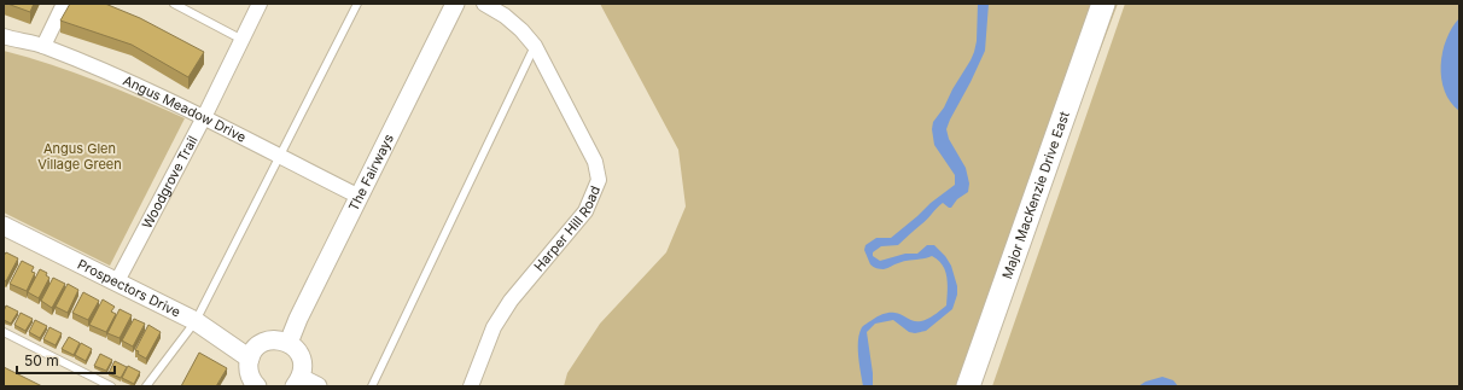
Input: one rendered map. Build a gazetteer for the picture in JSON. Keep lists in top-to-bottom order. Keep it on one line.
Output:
{"streets":{"main road":["Major MacKenzie Drive East"],"street":["Angus Meadow Drive","The Fairways","Woodgrove Trail","Harper Hill Road","Prospectors Drive"]},"crossings":[["Angus Meadow Drive","The Fairways"],["Angus Meadow Drive","Woodgrove Trail"],["Woodgrove Trail","Prospectors Drive"]],"parks":["Angus Glen Village Green"],"scale_bar":"50 m"}
